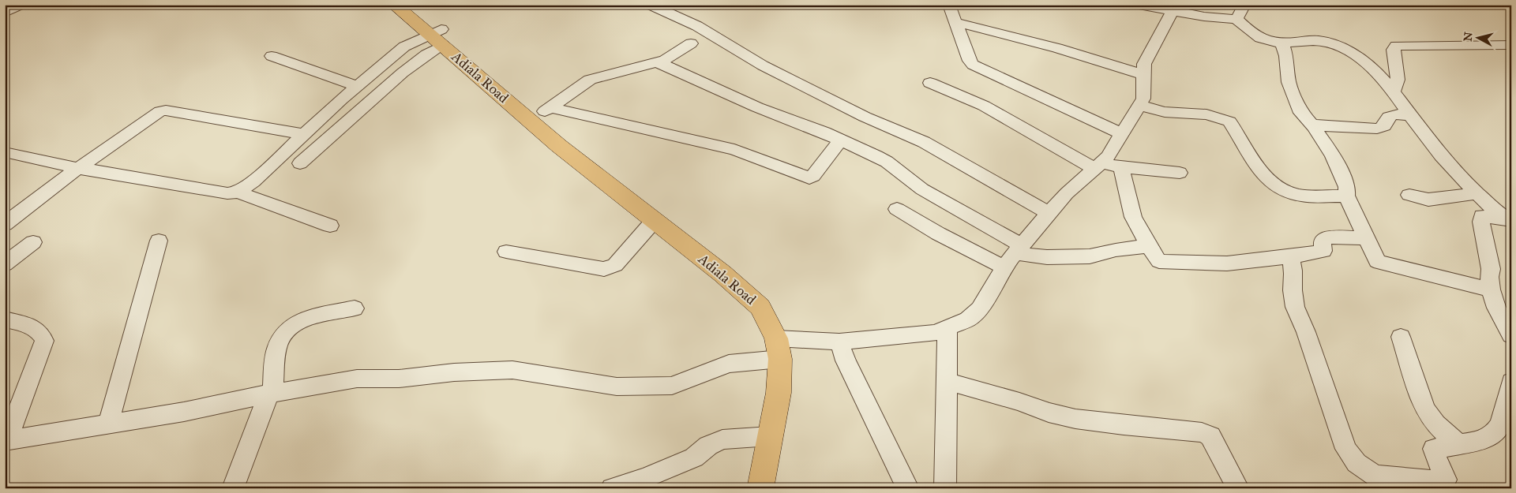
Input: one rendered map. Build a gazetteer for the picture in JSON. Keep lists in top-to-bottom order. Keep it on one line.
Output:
{"streets":{"main road":["Adiala Road"]},"north":"left"}
